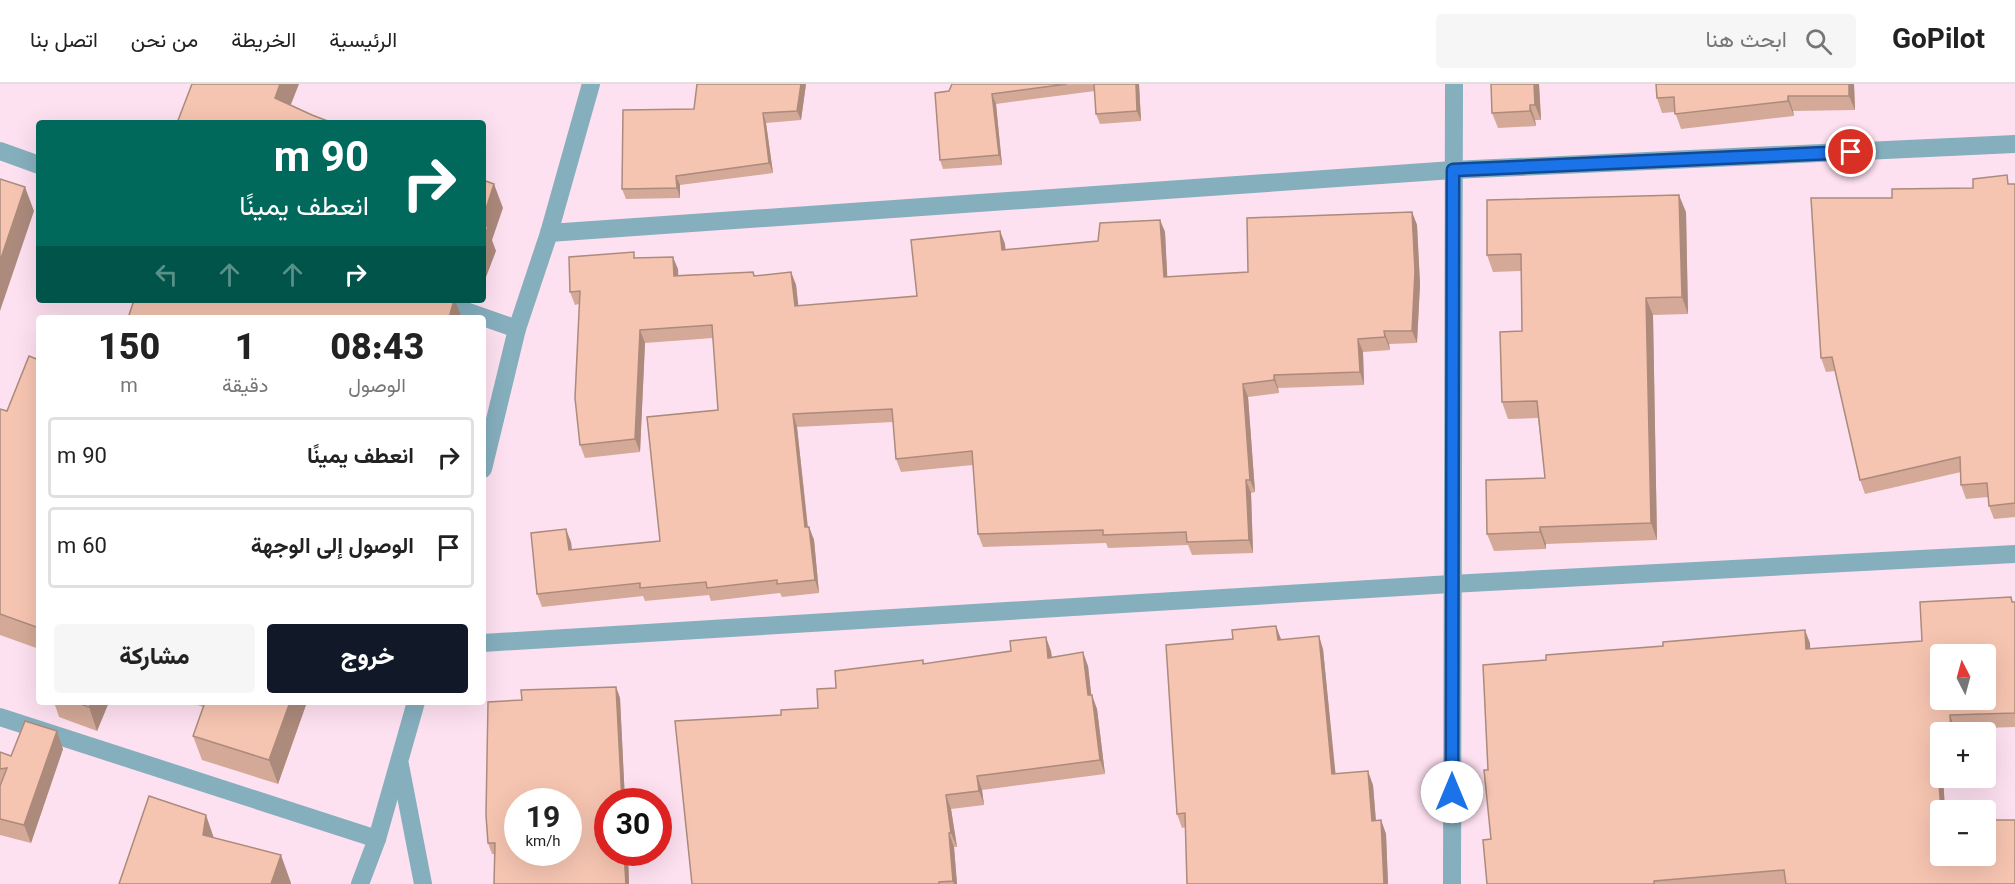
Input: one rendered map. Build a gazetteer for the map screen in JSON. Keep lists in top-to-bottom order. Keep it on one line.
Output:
{"north":"top","page":{"header":"GoPilot","search":"ابحث هنا","nav":["الرئيسية","الخريطة","من نحن","اتصل بنا"],"turn":["90 m","انعطف يمينًا"],"eta":["08:43","الوصول","1","دقيقة","150","m"],"list":[{"name":"انعطف يمينًا","value":"90 m"},{"name":"الوصول إلى الوجهة","value":"60 m"}],"buttons":["خروج","مشاركة"],"map_buttons":["+","−"],"speed":"19 km/h","limit":"30"}}
